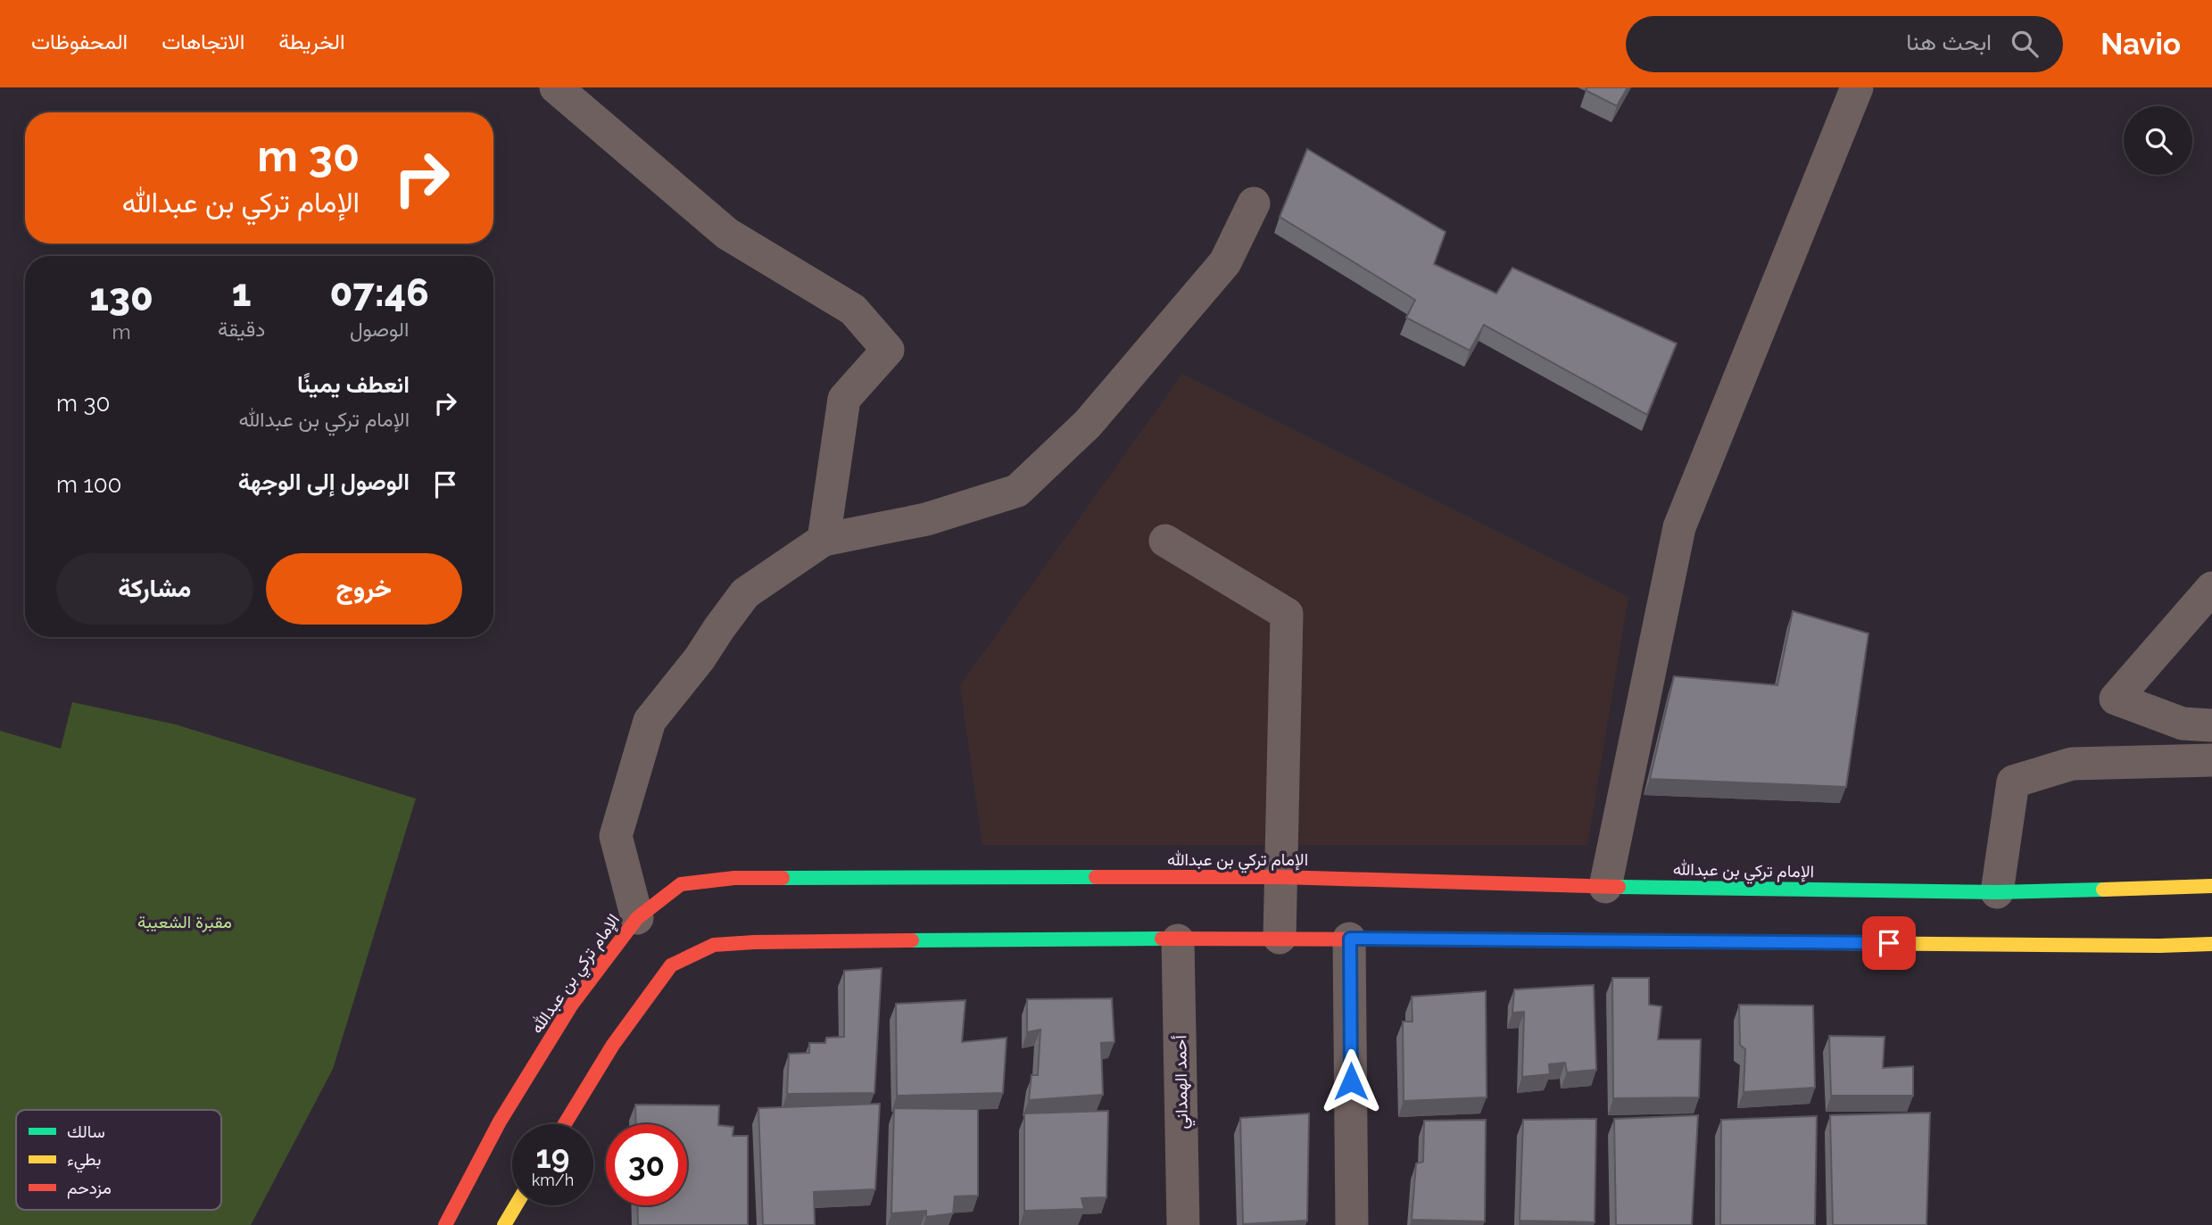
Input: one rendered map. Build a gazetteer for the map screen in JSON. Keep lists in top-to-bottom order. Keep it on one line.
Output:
{"streets":{"street":["الإمام تركي بن عبدالله","أحمد الهمداني"]},"parks":["مقبرة الشعيبة"],"legend":["سالك","بطيء","مزدحم"],"page":{"header":"Navio","search":"ابحث هنا","nav":["الخريطة","الاتجاهات","المحفوظات"],"turn":["30 m","الإمام تركي بن عبدالله"],"eta":["07:46","الوصول","1","دقيقة","130","m"],"list":[{"name":"انعطف يمينًا","note":"الإمام تركي بن عبدالله","value":"30 m"},{"name":"الوصول إلى الوجهة","value":"100 m"}],"buttons":["خروج","مشاركة"],"speed":"19 km/h","limit":"30"}}
